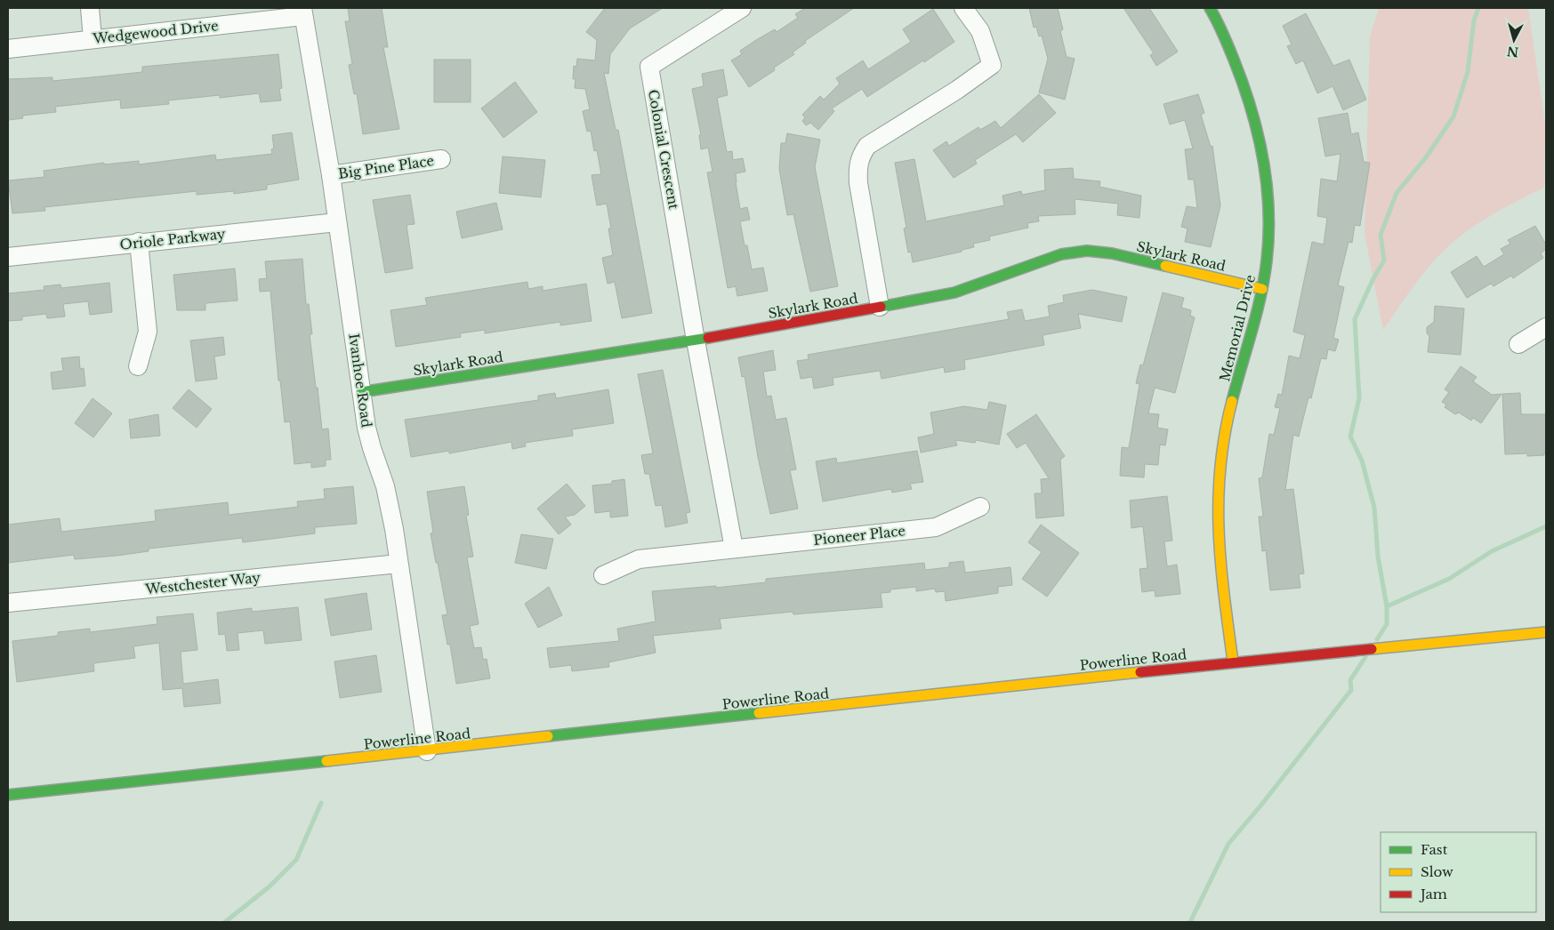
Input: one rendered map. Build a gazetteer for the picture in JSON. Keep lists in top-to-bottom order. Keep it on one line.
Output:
{"streets":{"main road":["Skylark Road","Memorial Drive","Powerline Road"],"street":["Wedgewood Drive","Colonial Crescent","Big Pine Place","Oriole Parkway","Ivanhoe Road","Pioneer Place","Westchester Way"]},"crossings":[["Wedgewood Drive","Ivanhoe Road"],["Colonial Crescent","Skylark Road"],["Big Pine Place","Ivanhoe Road"],["Oriole Parkway","Ivanhoe Road"],["Skylark Road","Memorial Drive"],["Skylark Road","Ivanhoe Road"],["Memorial Drive","Powerline Road"],["Ivanhoe Road","Westchester Way"],["Ivanhoe Road","Powerline Road"]],"legend":["Fast","Slow","Jam"],"north":"bottom"}
